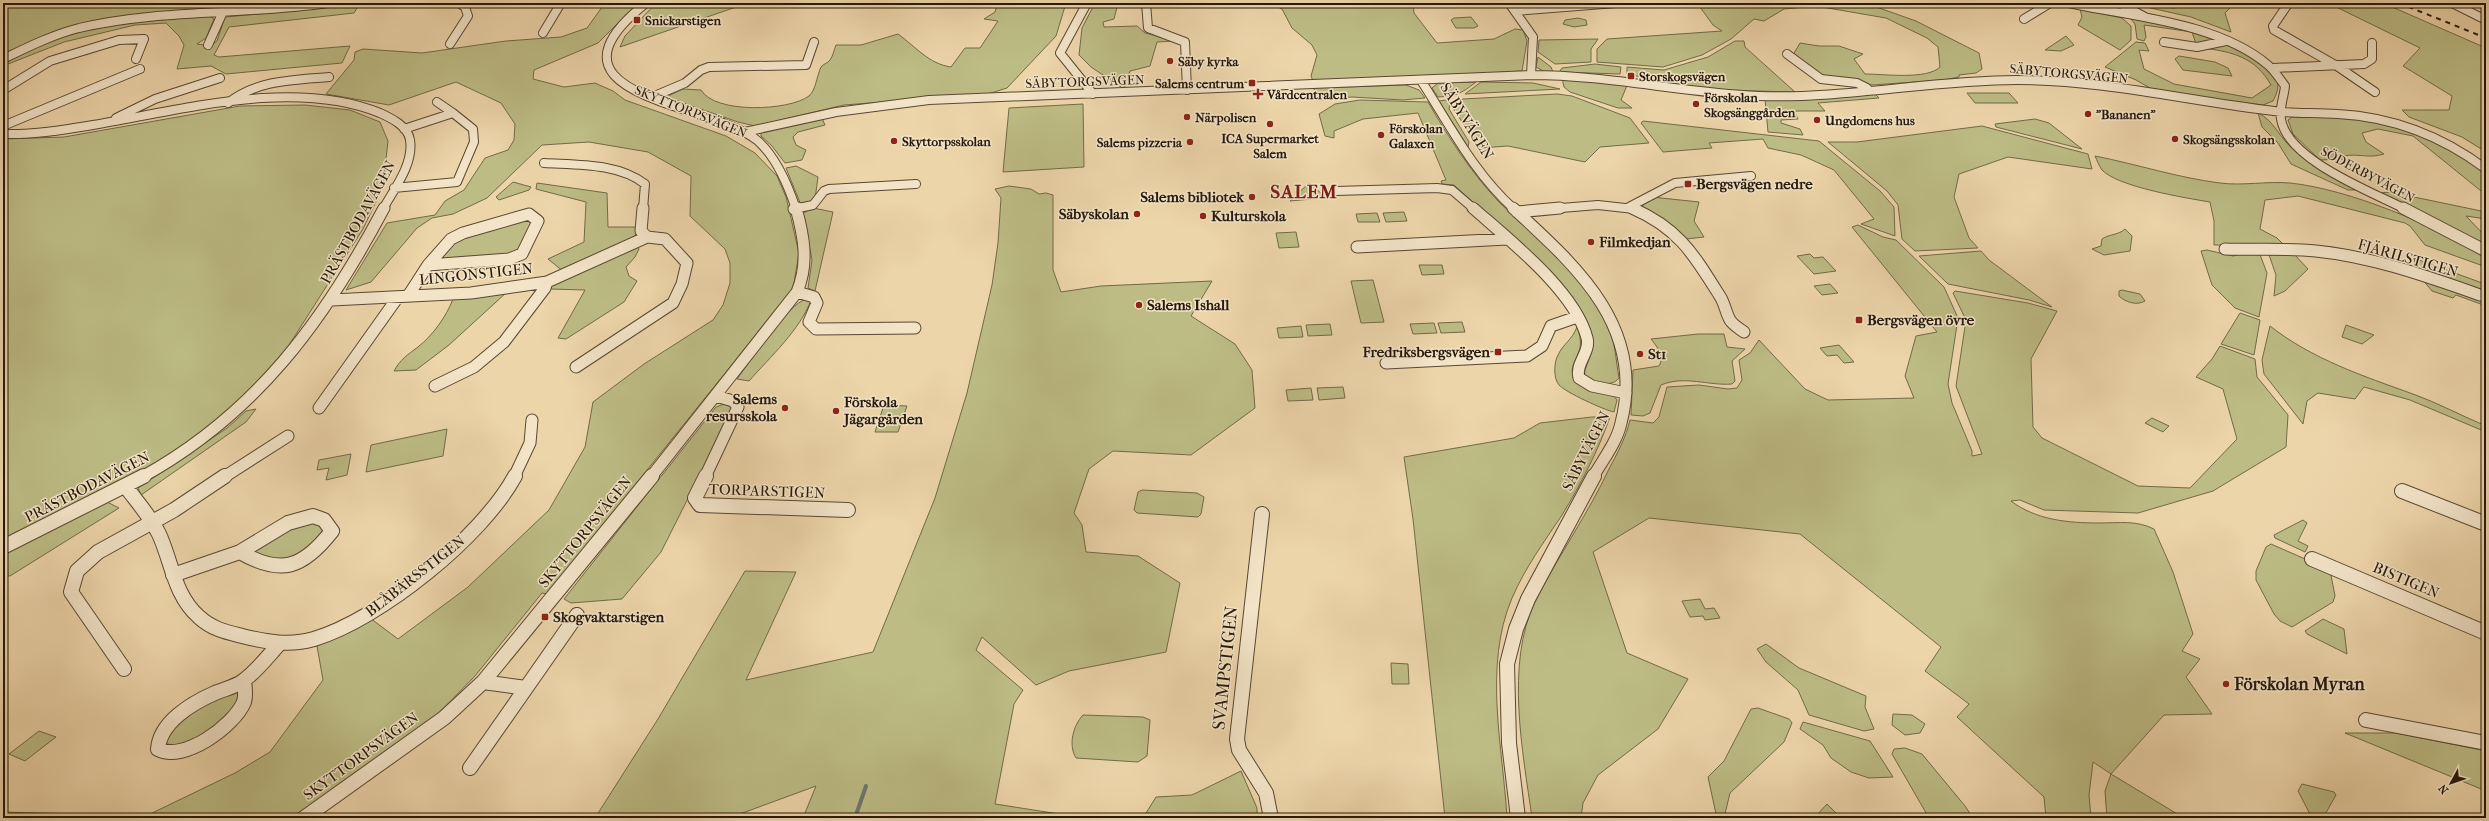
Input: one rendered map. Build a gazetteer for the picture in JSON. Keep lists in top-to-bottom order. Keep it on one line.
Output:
{"streets":{"street":["SÄBYTORGSVÄGEN","SKYTTORPSVÄGEN","SÄBYVÄGEN","SÖDERBYVÄGEN","PRÄSTBODAVÄGEN","FJÄRILSTIGEN","LINGONSTIGEN","TORPARSTIGEN","BLÅBÄRSSTIGEN","BISTIGEN","SVAMPSTIGEN"]},"crossings":[["SÄBYTORGSVÄGEN","SKYTTORPSVÄGEN"],["SÄBYTORGSVÄGEN","SÄBYVÄGEN"],["SÄBYTORGSVÄGEN","SÖDERBYVÄGEN"],["SKYTTORPSVÄGEN","TORPARSTIGEN"],["PRÄSTBODAVÄGEN","LINGONSTIGEN"],["PRÄSTBODAVÄGEN","BLÅBÄRSSTIGEN"]],"districts":["SALEM"],"places":{"transit":["Snickarstigen","Storskogsvägen","Salems centrum","Bergsvägen nedre","Bergsvägen övre","Fredriksbergsvägen","Skogvaktarstigen"],"other":["Säby kyrka","Förskolan Skogsänggården","\"Bananen\"","Närpolisen","Ungdomens hus","ICA Supermarket Salem","Förskolan Galaxen","Skogsängsskolan","Skyttorpsskolan","Salems pizzeria","Salems bibliotek","Säbyskolan","Kulturskola","Filmkedjan","Salems Ishall","St1","Salems resursskola","Förskola Jägargården","Förskolan Myran"],"health":["Vårdcentralen"]},"north":"bottom left"}
